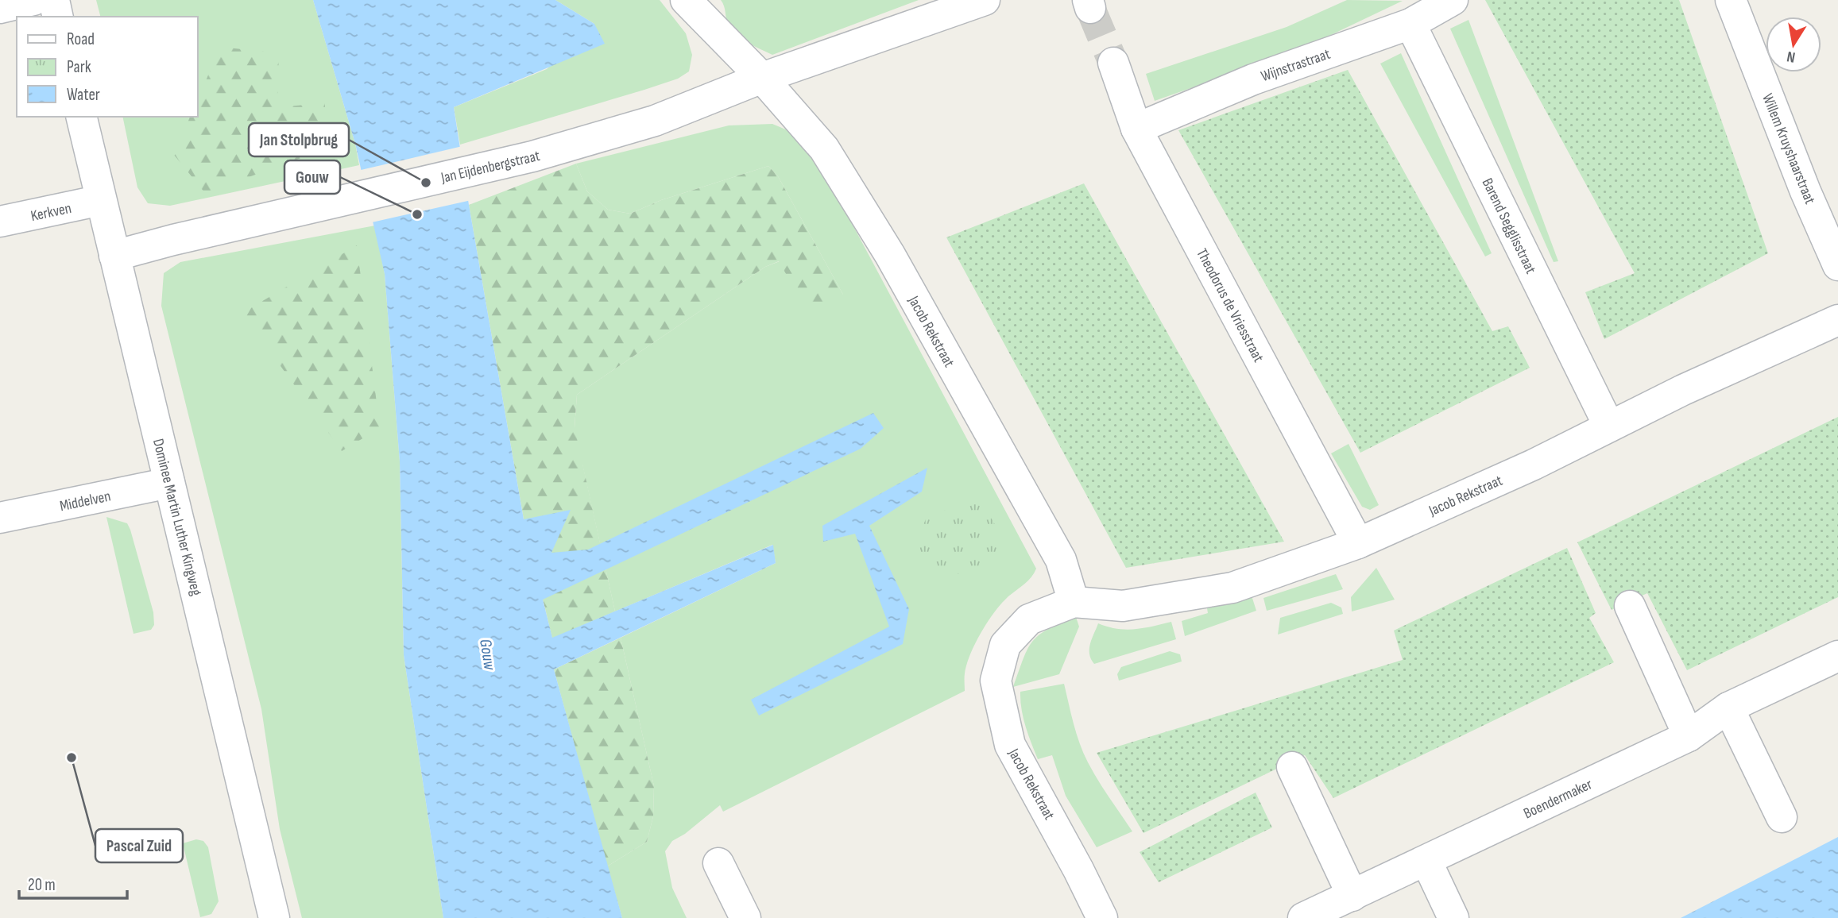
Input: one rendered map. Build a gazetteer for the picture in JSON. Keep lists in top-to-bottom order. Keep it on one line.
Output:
{"streets":{"street":["Wijnstrastraat","Willem Kruyshaarstraat","Jan Eijdenbergstraat","Kerkven","Barend Segglisstraat","Theodorus de Vriesstraat","Jacob Rekstraat","Middelven","Dominee Martin Luther Kingweg","Boendermaker"]},"crossings":[["Wijnstrastraat","Barend Segglisstraat"],["Wijnstrastraat","Theodorus de Vriesstraat"],["Jan Eijdenbergstraat","Jacob Rekstraat"],["Jan Eijdenbergstraat","Dominee Martin Luther Kingweg"],["Kerkven","Dominee Martin Luther Kingweg"],["Barend Segglisstraat","Jacob Rekstraat"],["Theodorus de Vriesstraat","Jacob Rekstraat"],["Middelven","Dominee Martin Luther Kingweg"]],"water":["Gouw"],"places":["Jan Stolpbrug","Gouw","Pascal Zuid"],"legend":["Road","Park","Water"],"scale_bar":"20 m","north":"bottom"}
